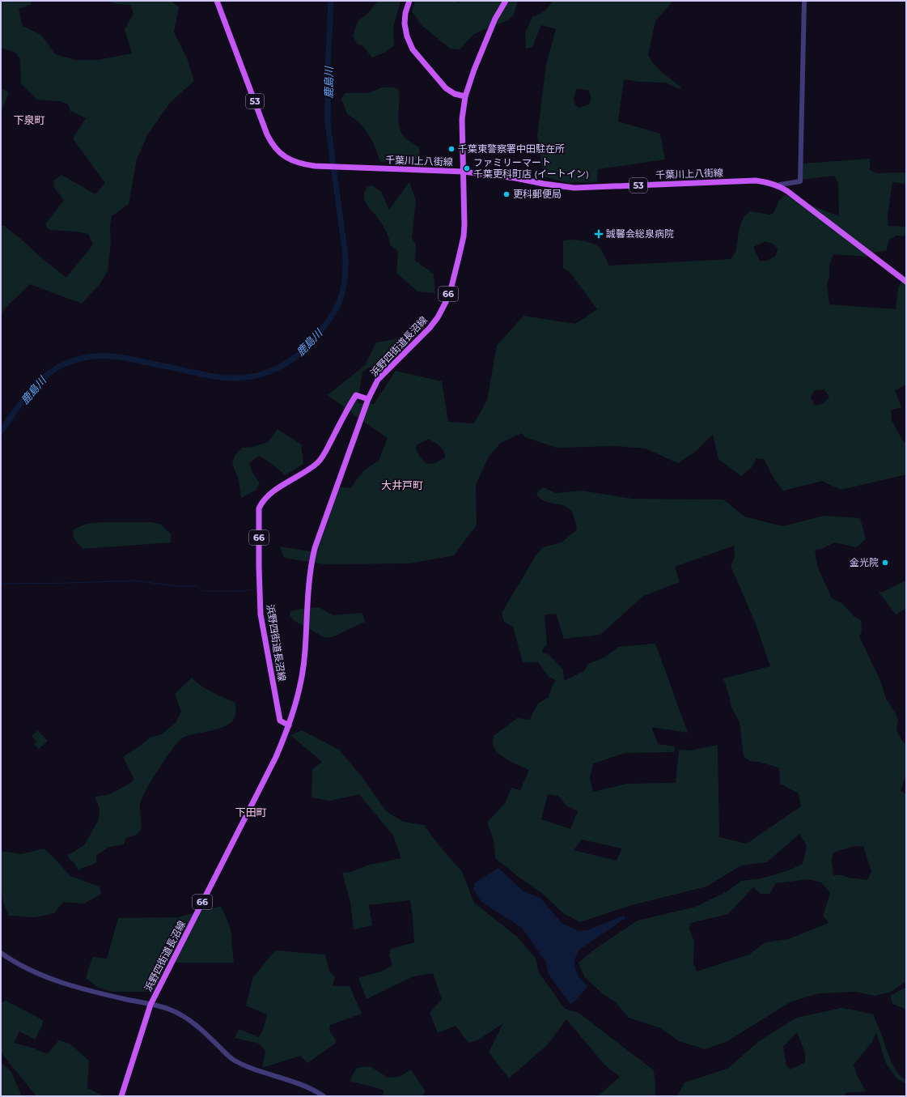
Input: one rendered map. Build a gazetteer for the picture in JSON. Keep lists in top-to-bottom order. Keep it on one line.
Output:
{"streets":{"main road":["53","千葉川上八街線","66","浜野四街道長沼線"]},"crossings":[["千葉川上八街線","浜野四街道長沼線"]],"districts":["下泉町","大井戸町","下田町"],"water":["鹿島川"],"places":{"other":["千葉東警察署中田駐在所","ファミリーマート 千葉更科町店 (イートイン)","更科郵便局","金光院"],"health":["誠馨会総泉病院"]}}
